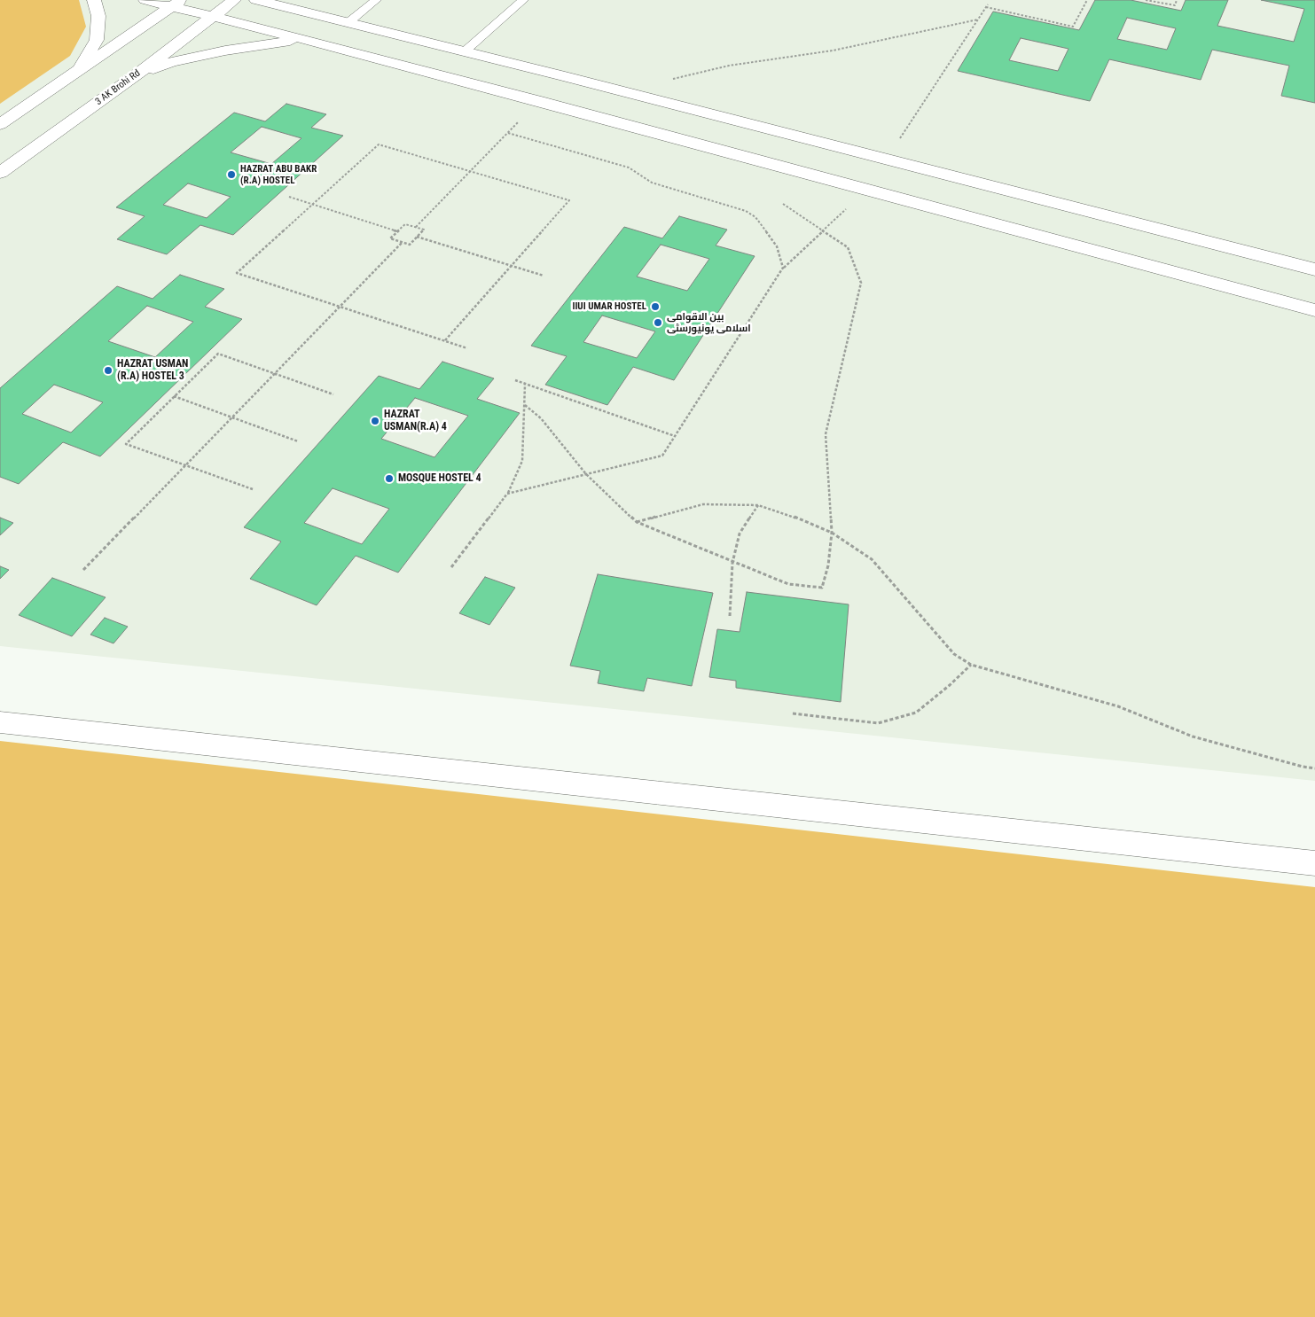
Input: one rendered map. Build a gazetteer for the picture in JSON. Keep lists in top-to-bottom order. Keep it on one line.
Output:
{"streets":{"street":["3 AK Brohi Rd"]},"places":["HAZRAT ABU BAKR (R.A) HOSTEL","IIUI UMAR HOSTEL","بین الاقوامی اسلامی یونیورسٹی","HAZRAT USMAN (R.A) HOSTEL 3","HAZRAT USMAN(R.A) 4","MOSQUE HOSTEL 4"]}
